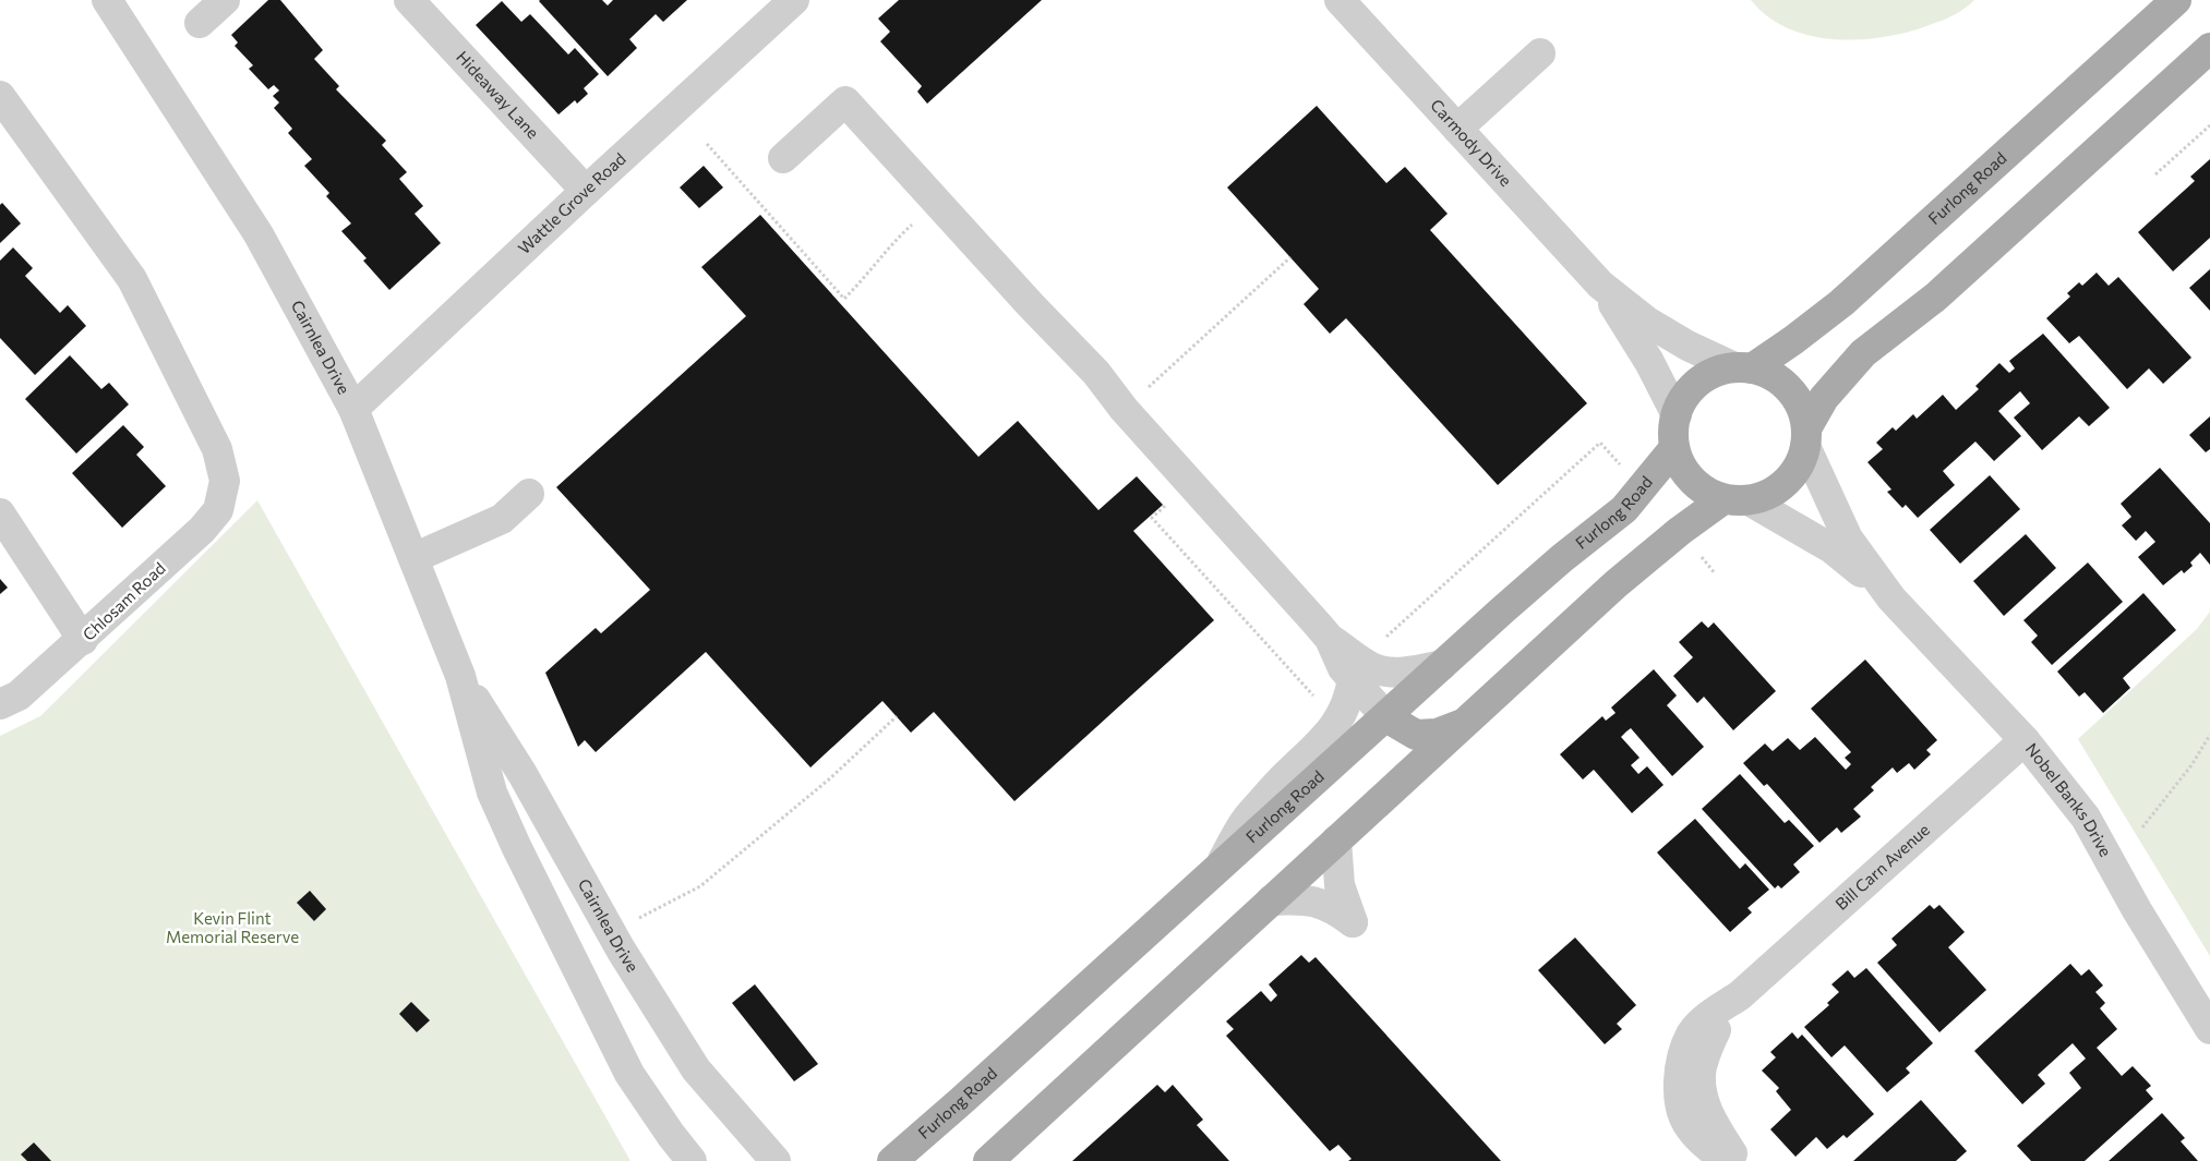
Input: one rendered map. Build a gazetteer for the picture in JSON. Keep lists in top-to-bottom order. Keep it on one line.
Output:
{"streets":{"main road":["Furlong Road"],"street":["Hideaway Lane","Carmody Drive","Wattle Grove Road","Cairnlea Drive","Chlosam Road","Nobel Banks Drive","Bill Carn Avenue"]},"crossings":[["Hideaway Lane","Wattle Grove Road"],["Carmody Drive","Furlong Road"],["Carmody Drive","Nobel Banks Drive"],["Furlong Road","Nobel Banks Drive"],["Wattle Grove Road","Cairnlea Drive"],["Nobel Banks Drive","Bill Carn Avenue"]],"parks":["Kevin Flint Memorial Reserve"]}
